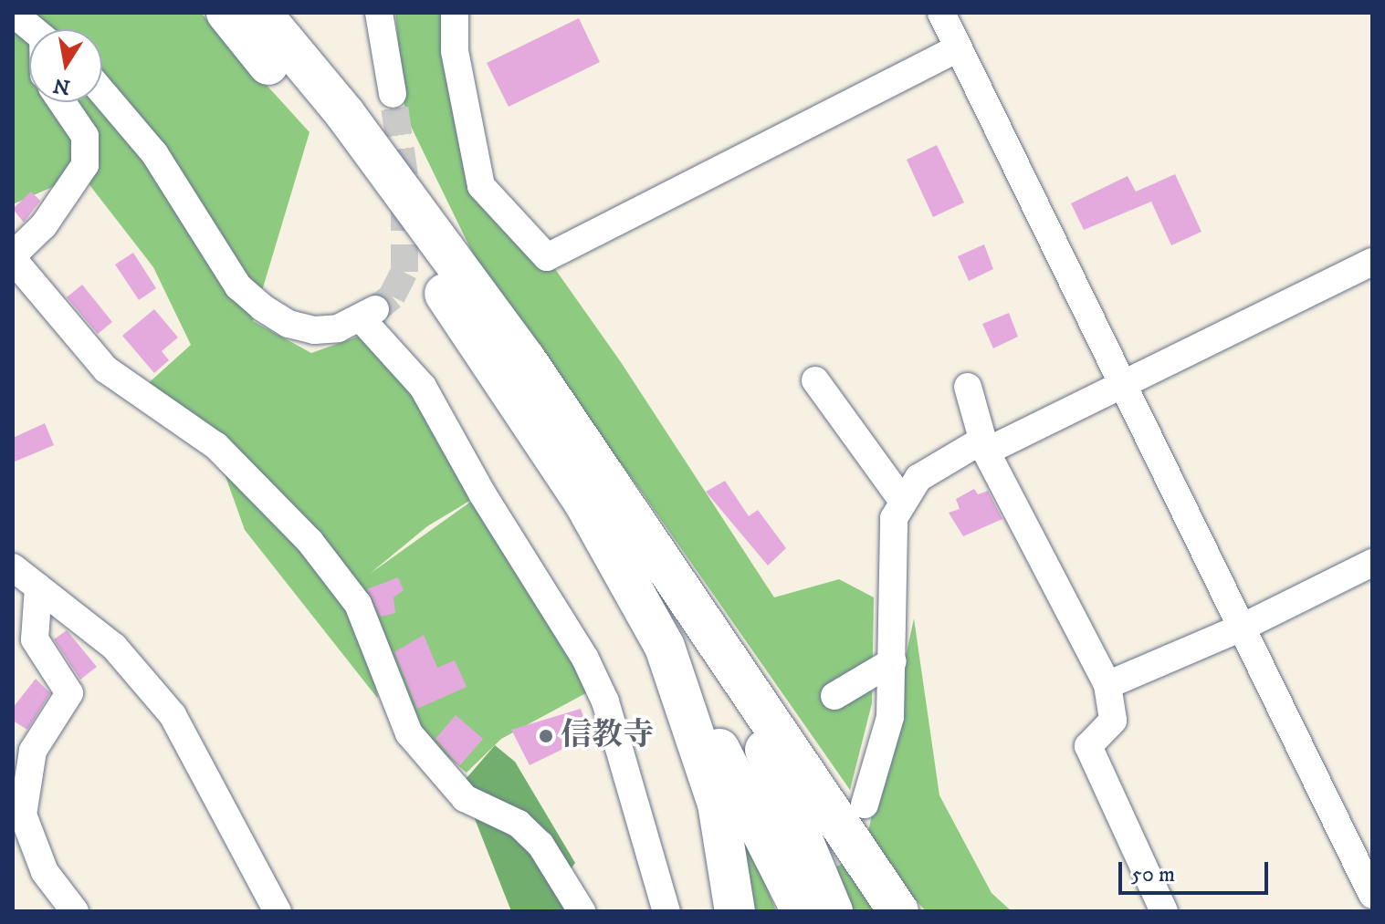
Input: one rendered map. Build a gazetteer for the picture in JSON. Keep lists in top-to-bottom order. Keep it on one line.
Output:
{"places":["信教寺"],"scale_bar":"50 m","north":"bottom"}
